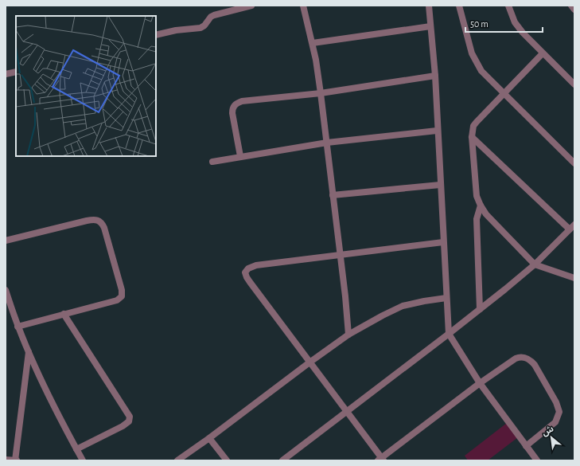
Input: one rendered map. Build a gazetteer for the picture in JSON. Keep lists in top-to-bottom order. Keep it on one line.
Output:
{"scale_bar":"50 m","north":"top left"}
